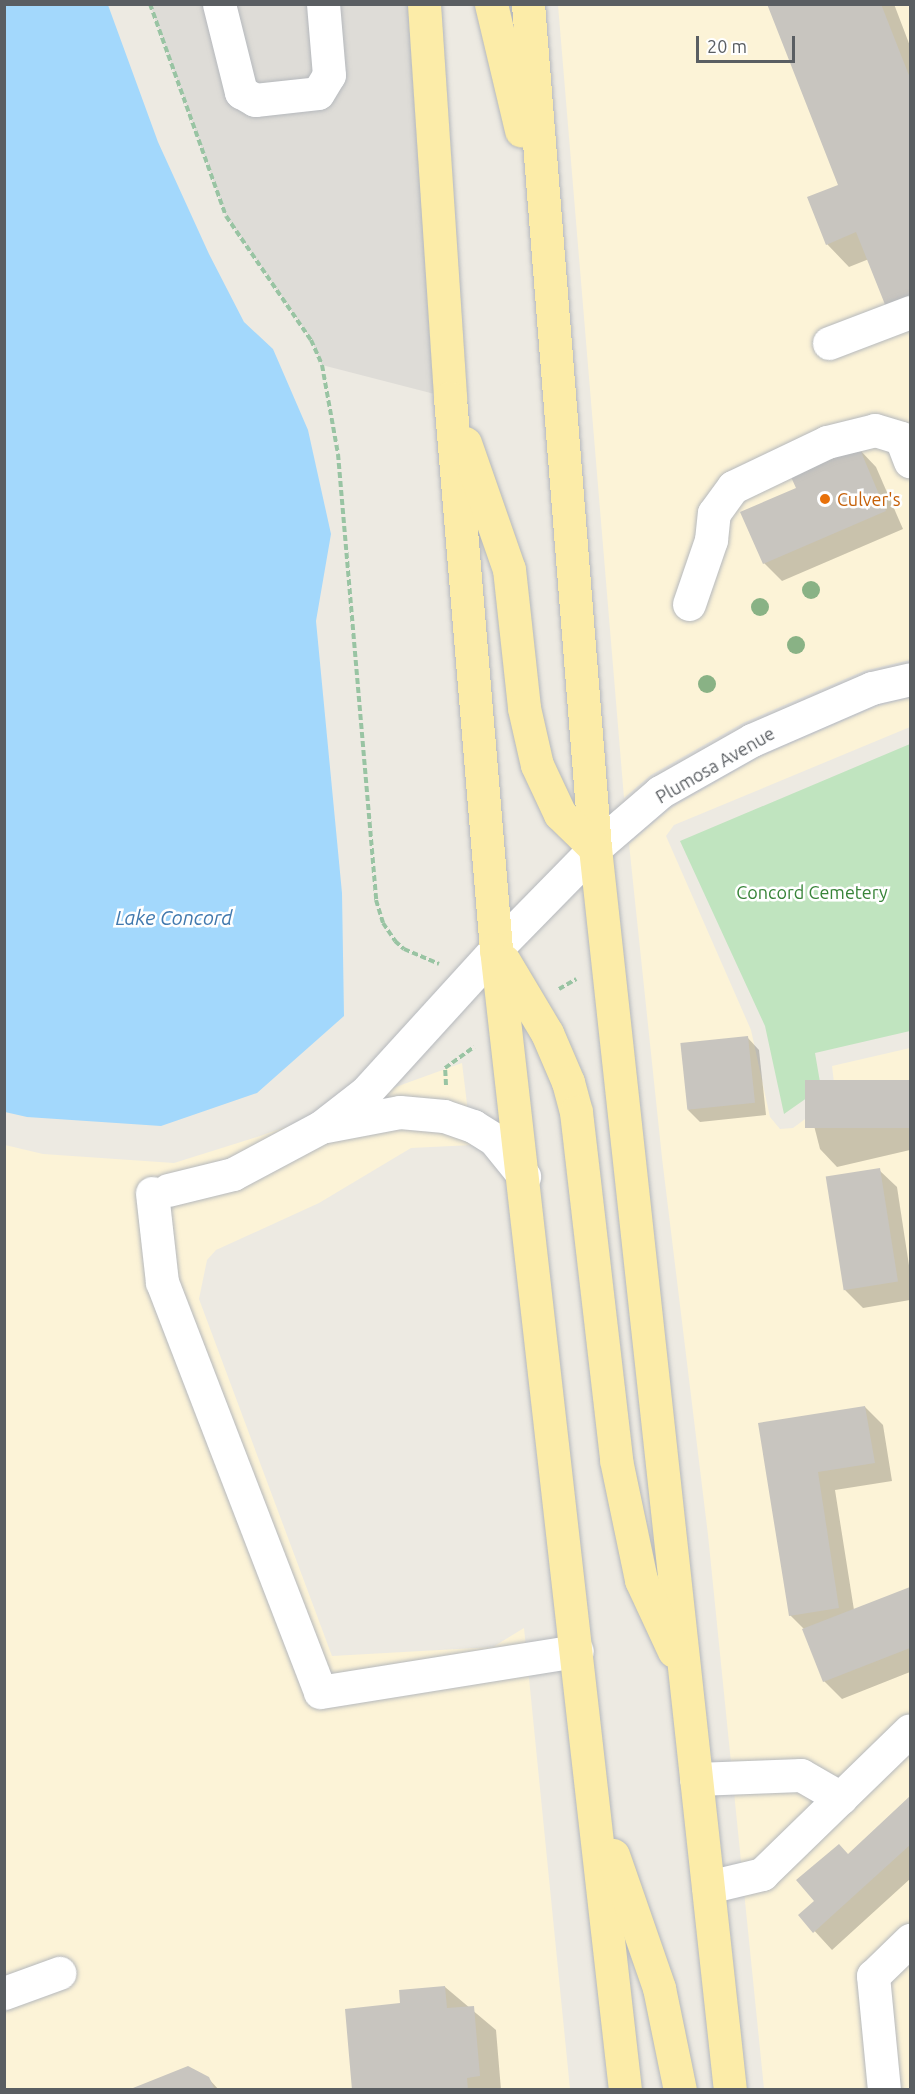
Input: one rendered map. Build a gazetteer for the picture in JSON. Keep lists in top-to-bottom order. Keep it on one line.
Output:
{"streets":{"street":["Plumosa Avenue"]},"water":["Lake Concord"],"parks":["Concord Cemetery"],"places":["Culver's"],"scale_bar":"20 m"}
